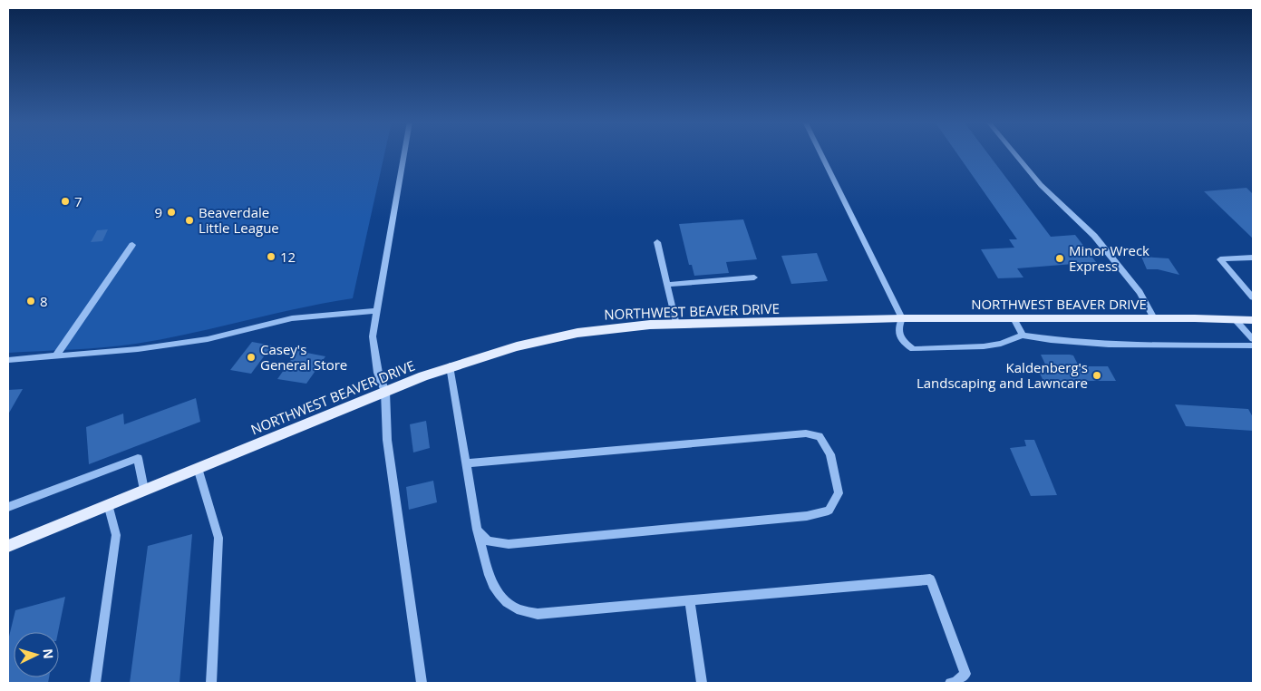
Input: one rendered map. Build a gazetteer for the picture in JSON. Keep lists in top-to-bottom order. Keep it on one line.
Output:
{"streets":{"main road":["NORTHWEST BEAVER DRIVE"]},"places":["7","9","Beaverdale Little League","12","Minor Wreck Express","8","Casey's General Store","Kaldenberg's Landscaping and Lawncare"],"north":"right"}
